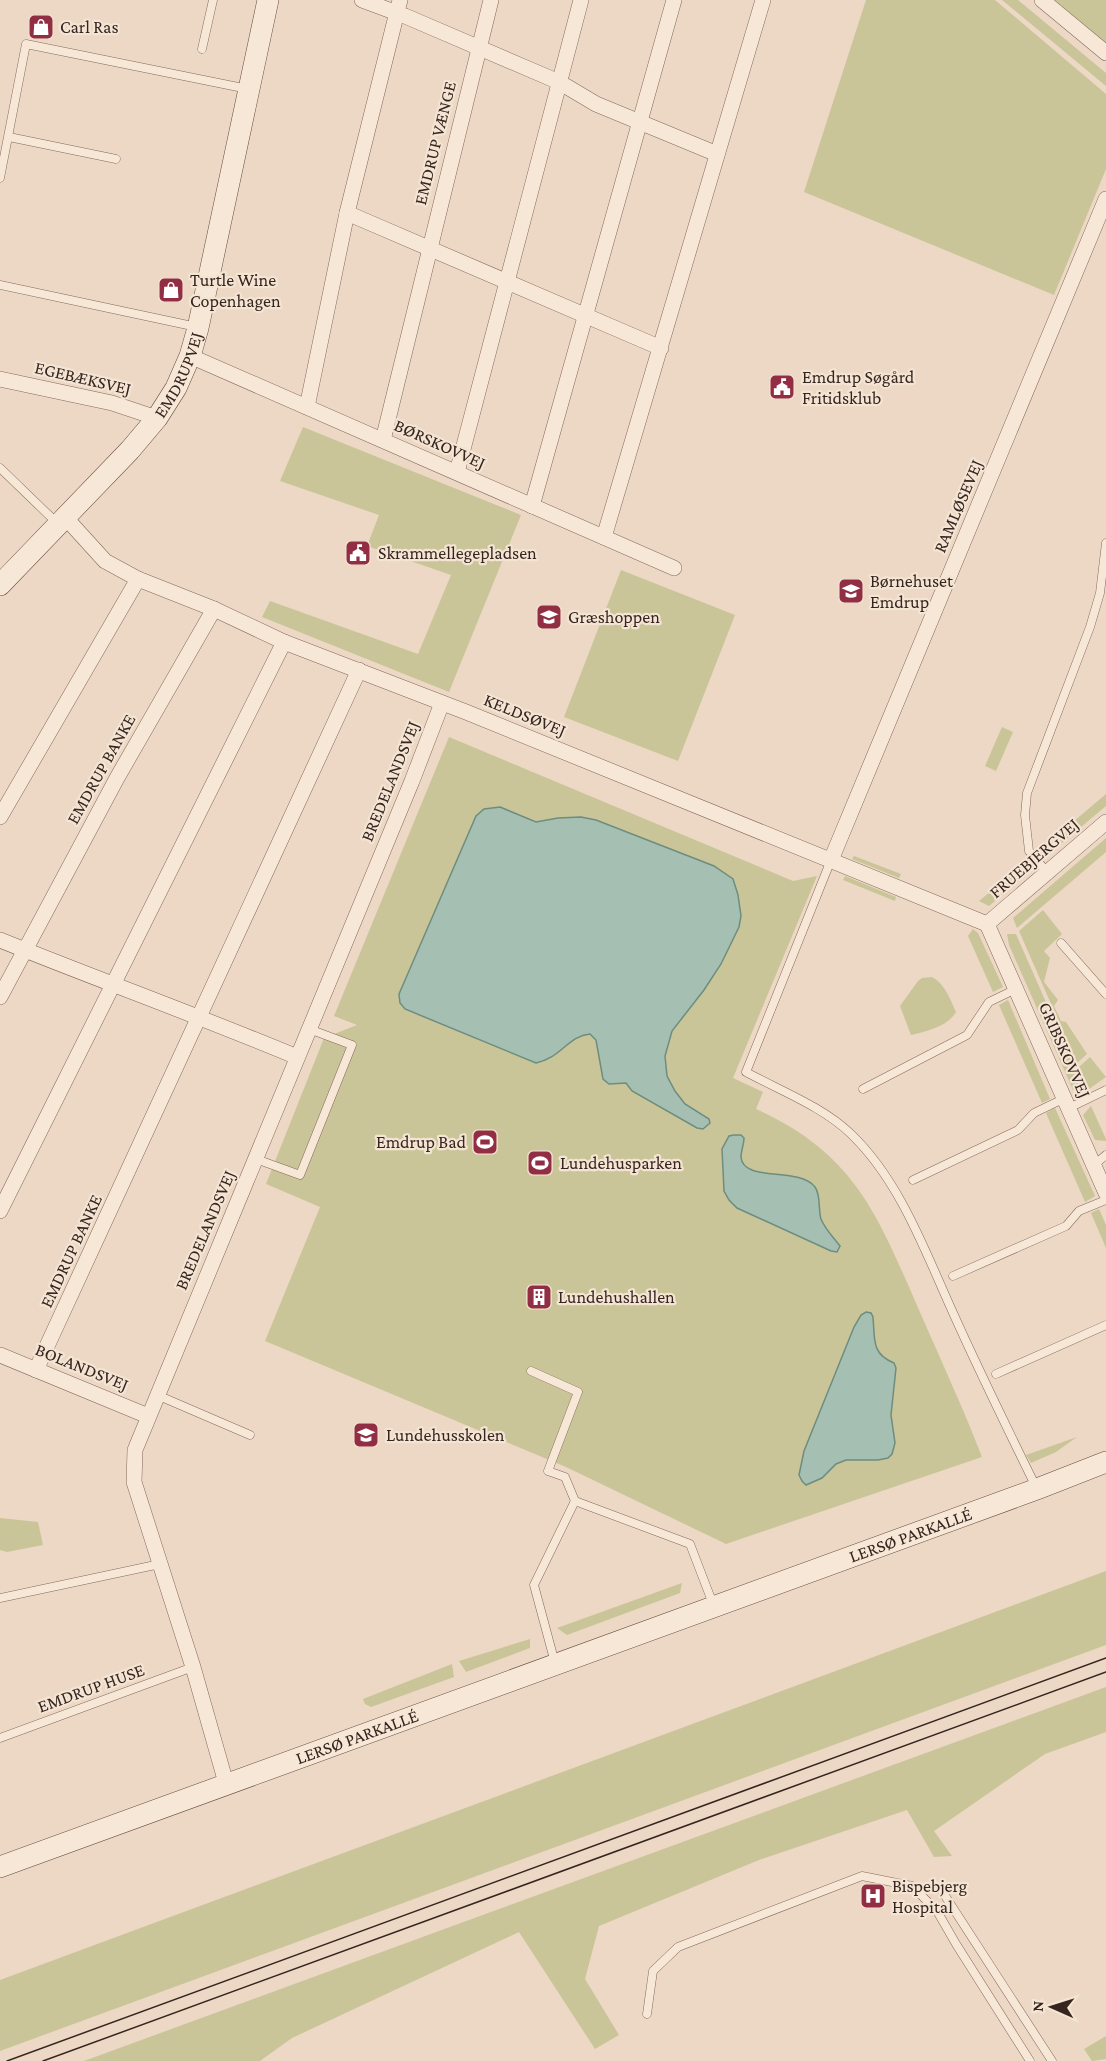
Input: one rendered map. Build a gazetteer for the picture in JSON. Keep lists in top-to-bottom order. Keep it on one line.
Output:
{"streets":{"street":["EMDRUP VÆNGE","EMDRUPVEJ","EGEBÆKSVEJ","BØRSKOVVEJ","RAMLØSEVEJ","KELDSØVEJ","EMDRUP BANKE","BREDELANDSVEJ","FRUEBJERGVEJ","GRIBSKOVVEJ","BOLANDSVEJ","LERSØ PARKALLÉ"],"lane":["EMDRUP HUSE"]},"crossings":[["EMDRUP VÆNGE","BØRSKOVVEJ"],["EMDRUPVEJ","EGEBÆKSVEJ"],["EMDRUPVEJ","BØRSKOVVEJ"],["EMDRUPVEJ","KELDSØVEJ"],["RAMLØSEVEJ","KELDSØVEJ"],["KELDSØVEJ","EMDRUP BANKE"],["KELDSØVEJ","BREDELANDSVEJ"],["KELDSØVEJ","FRUEBJERGVEJ"],["KELDSØVEJ","GRIBSKOVVEJ"],["EMDRUP BANKE","BOLANDSVEJ"],["BREDELANDSVEJ","BOLANDSVEJ"],["BREDELANDSVEJ","LERSØ PARKALLÉ"],["BREDELANDSVEJ","EMDRUP HUSE"],["FRUEBJERGVEJ","GRIBSKOVVEJ"]],"places":{"shop":["Carl Ras","Turtle Wine Copenhagen"],"public building":["Emdrup Søgård Fritidsklub","Skrammellegepladsen"],"school or university":["Børnehuset Emdrup","Græshoppen","Lundehusskolen"],"sports":["Emdrup Bad","Lundehusparken"],"building":["Lundehushallen"],"hospital":["Bispebjerg Hospital"]},"north":"left"}
